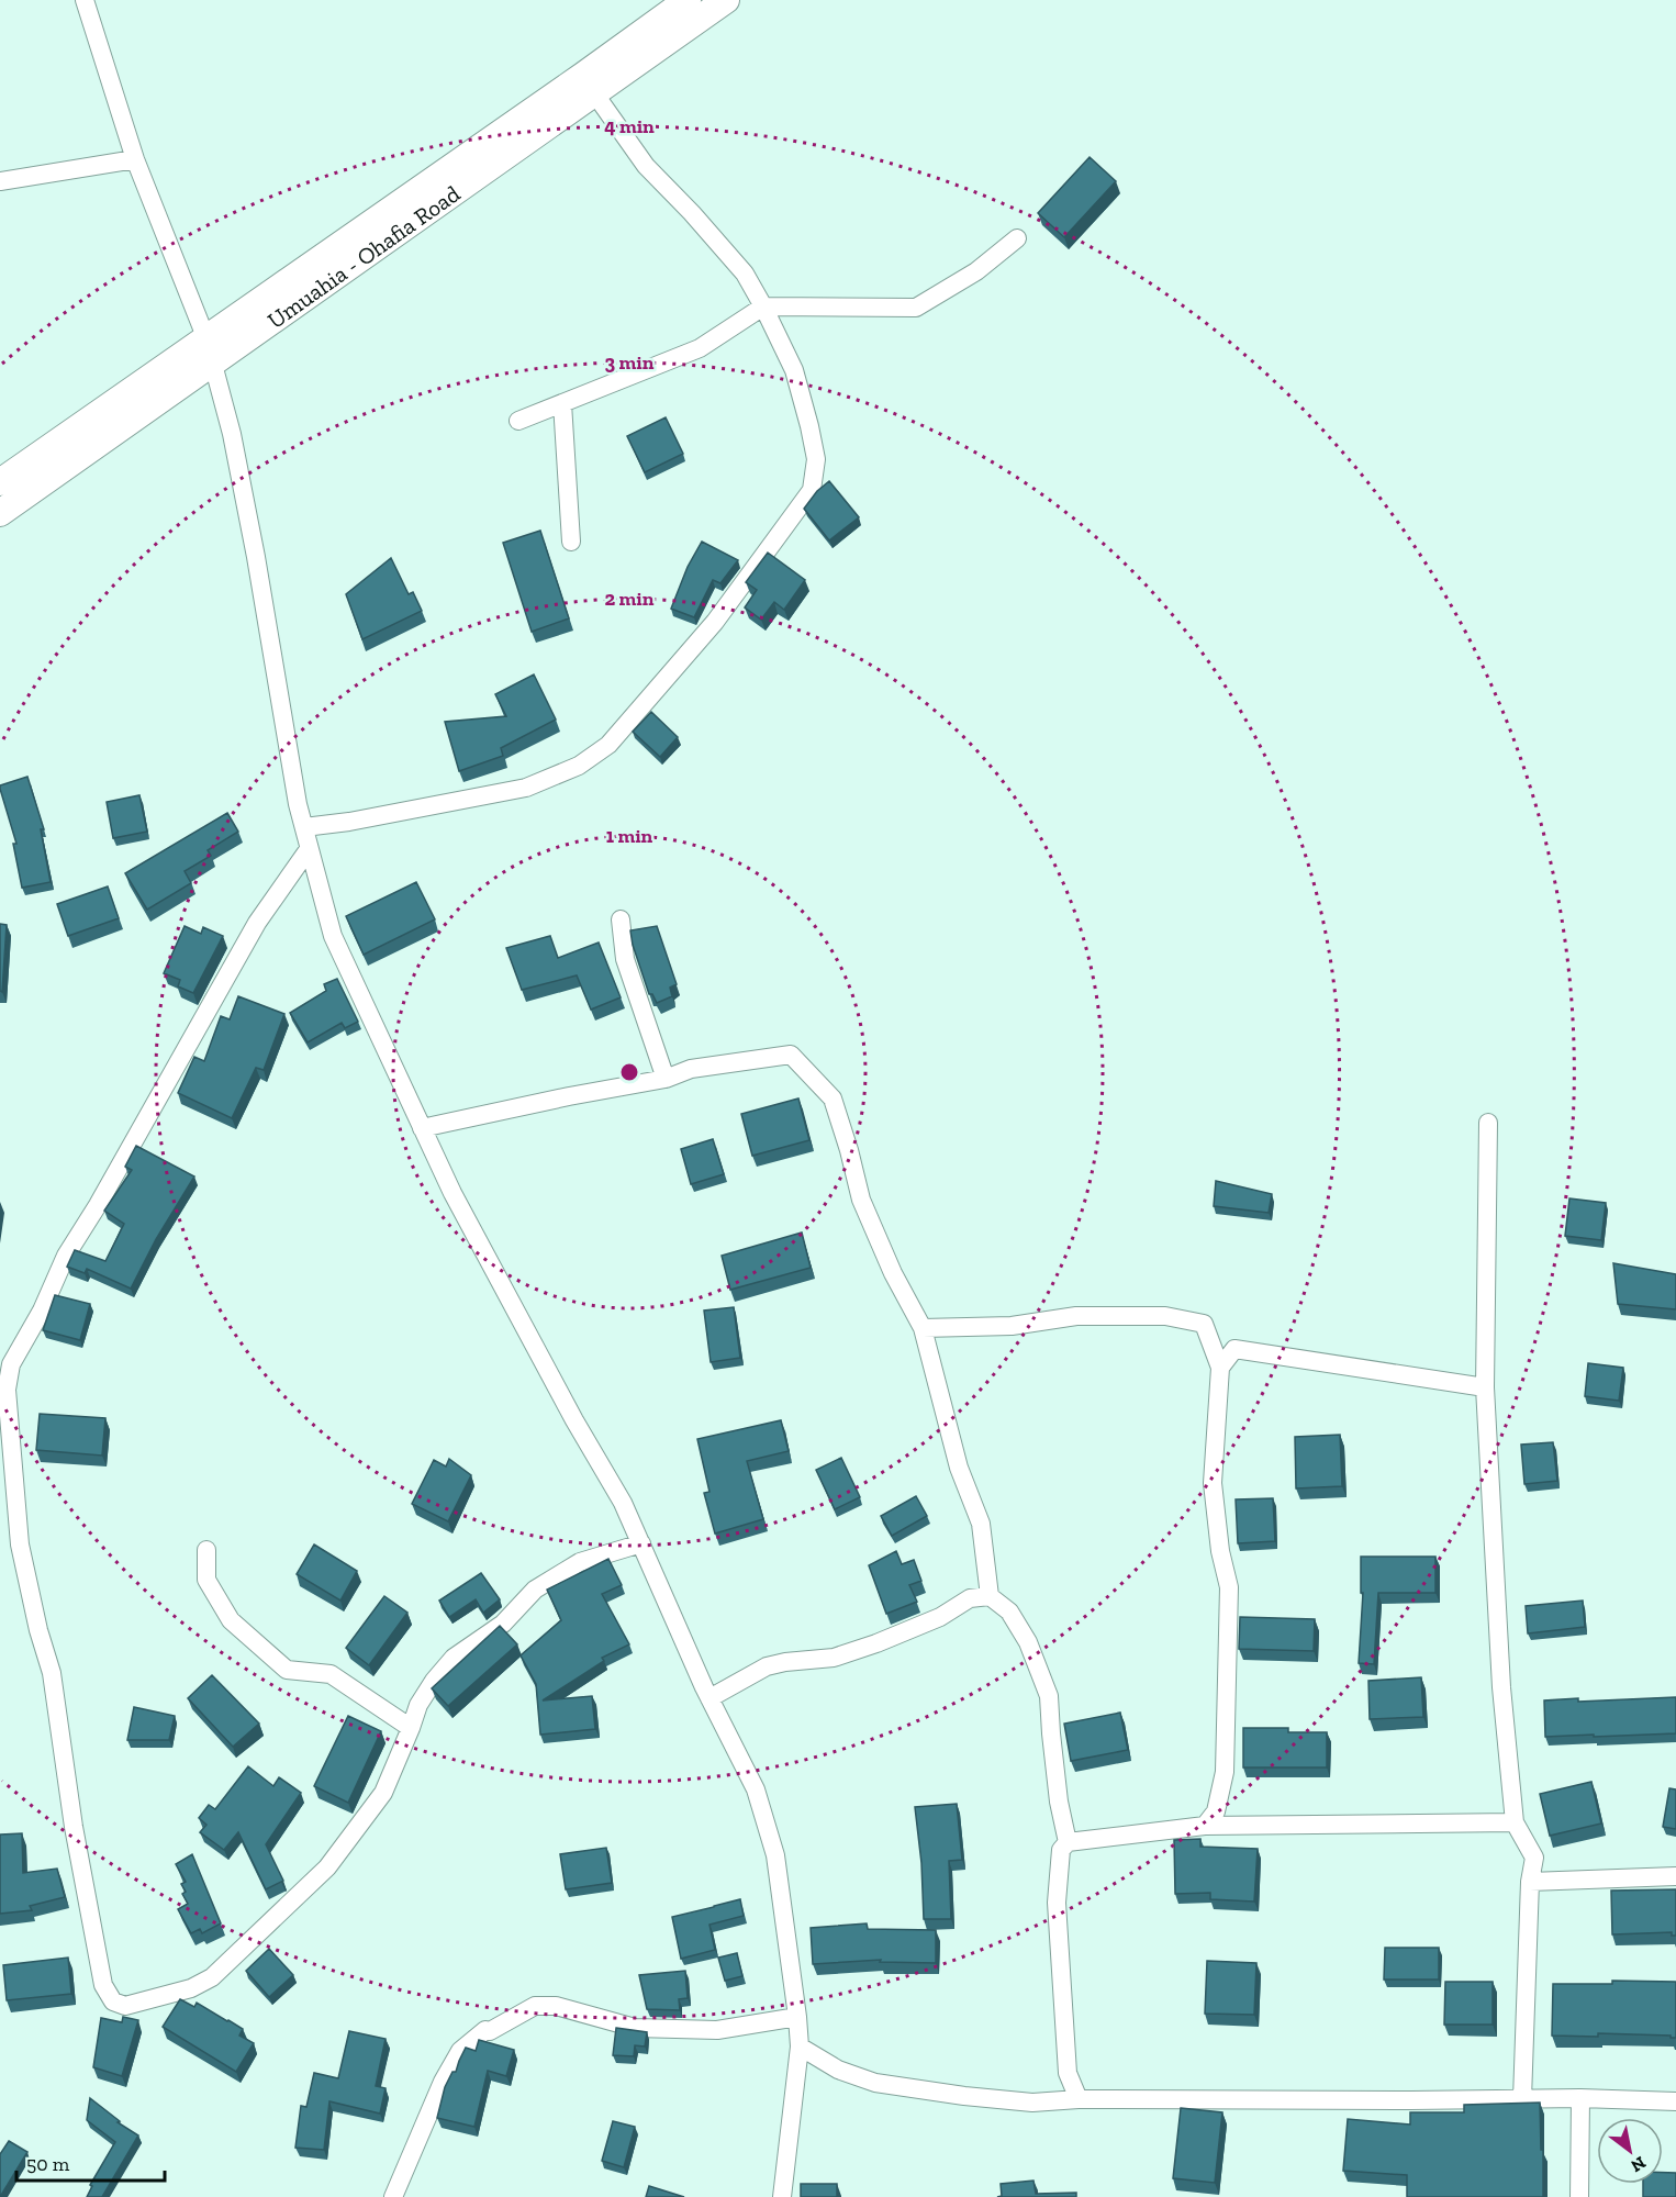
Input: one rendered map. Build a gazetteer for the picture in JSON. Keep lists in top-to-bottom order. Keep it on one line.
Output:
{"streets":{"main road":["Umuahia - Ohafia Road"]},"scale_bar":"50 m","north":"bottom right","rings":["4 min","3 min","2 min","1 min"]}
